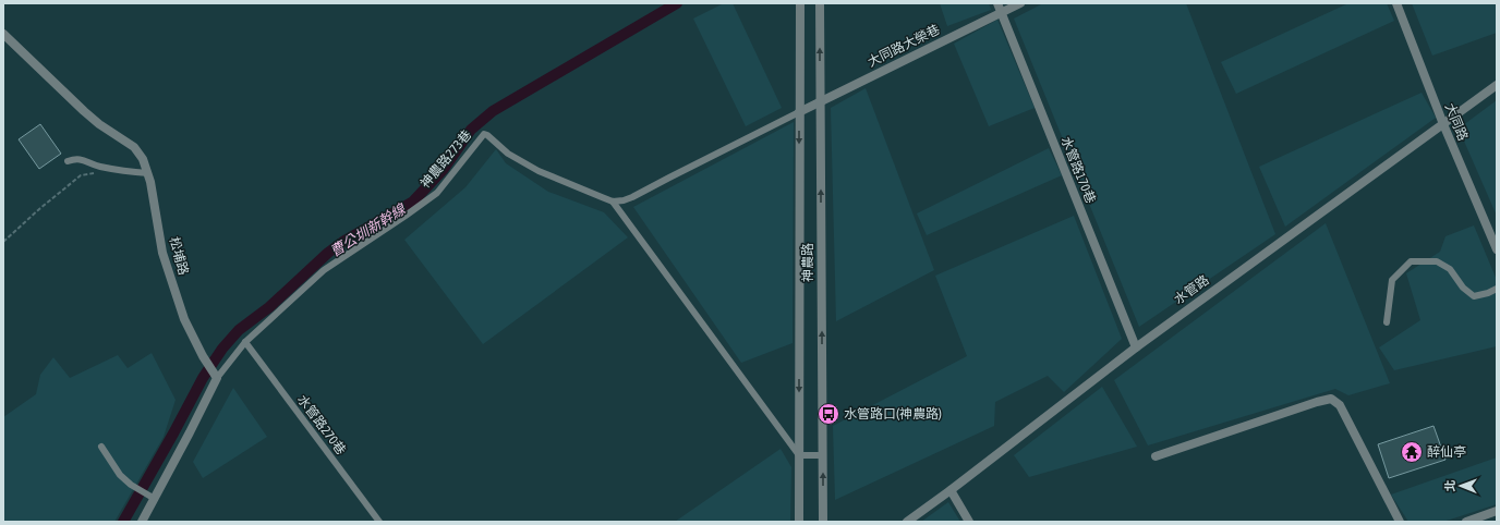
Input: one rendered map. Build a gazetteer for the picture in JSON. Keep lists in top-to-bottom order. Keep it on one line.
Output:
{"streets":{"street":["大同路大榮巷","大同路","水管路170巷","松埔路","神農路","水管路"],"lane":["神農路273巷","水管路270巷"]},"crossings":[["大同路大榮巷","水管路170巷"],["大同路大榮巷","神農路"],["大同路","水管路"],["神農路273巷","松埔路"],["神農路273巷","水管路270巷"],["水管路170巷","水管路"]],"water":["曹公圳新幹線"],"places":{"bus stop":["水管路口(神農路)"],"temple":["醉仙亭"]},"north":"left"}
